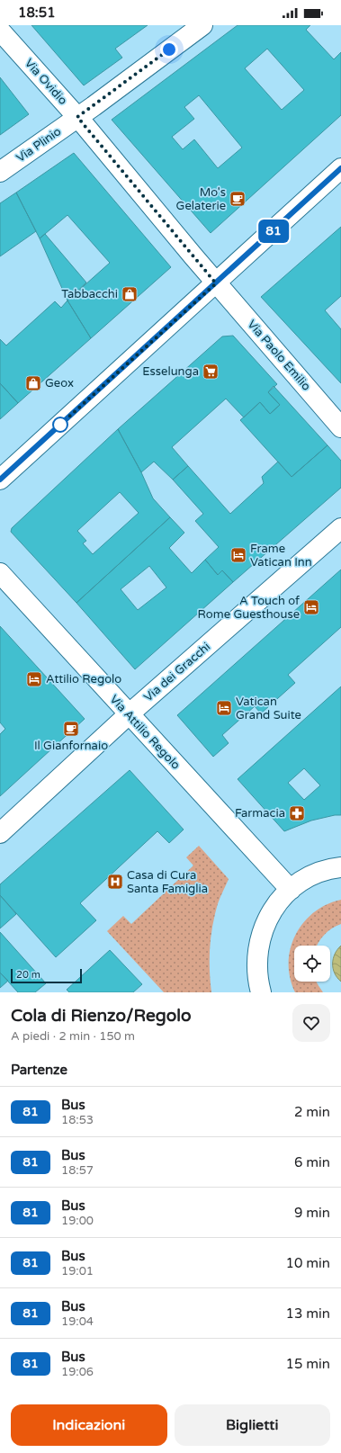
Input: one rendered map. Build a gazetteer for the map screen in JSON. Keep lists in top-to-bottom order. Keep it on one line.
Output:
{"streets":{"street":["Via Ovidio","Via Plinio","Via Paolo Emilio","Via dei Gracchi","Via Attilio Regolo"]},"crossings":[["Via Ovidio","Via Plinio"],["Via Ovidio","Via Paolo Emilio"],["Via dei Gracchi","Via Attilio Regolo"]],"places":{"cafe":["Mo's Gelaterie","Il Gianfornaio"],"shop":["Tabbacchi","Geox"],"supermarket":["Esselunga"],"hotel":["Frame Vatican Inn","A Touch of Rome Guesthouse","Attilio Regolo","Vatican Grand Suite"],"pharmacy":["Farmacia"],"hospital":["Casa di Cura Santa Famiglia"]},"lines":["bus line 81"],"scale_bar":"20 m","page":{"status":"18:51","on_map":"81","scale":"20 m","heading":[["Cola di Rienzo/Regolo","A piedi · 2 min · 150 m"],"Partenze"],"list":[{"mark":"81","name":"Bus","note":"18:53","value":"2 min"},{"mark":"81","name":"Bus","note":"18:57","value":"6 min"},{"mark":"81","name":"Bus","note":"19:00","value":"9 min"},{"mark":"81","name":"Bus","note":"19:01","value":"10 min"},{"mark":"81","name":"Bus","note":"19:04","value":"13 min"},{"mark":"81","name":"Bus","note":"19:06","value":"15 min"}],"buttons":["Indicazioni","Biglietti"]}}
